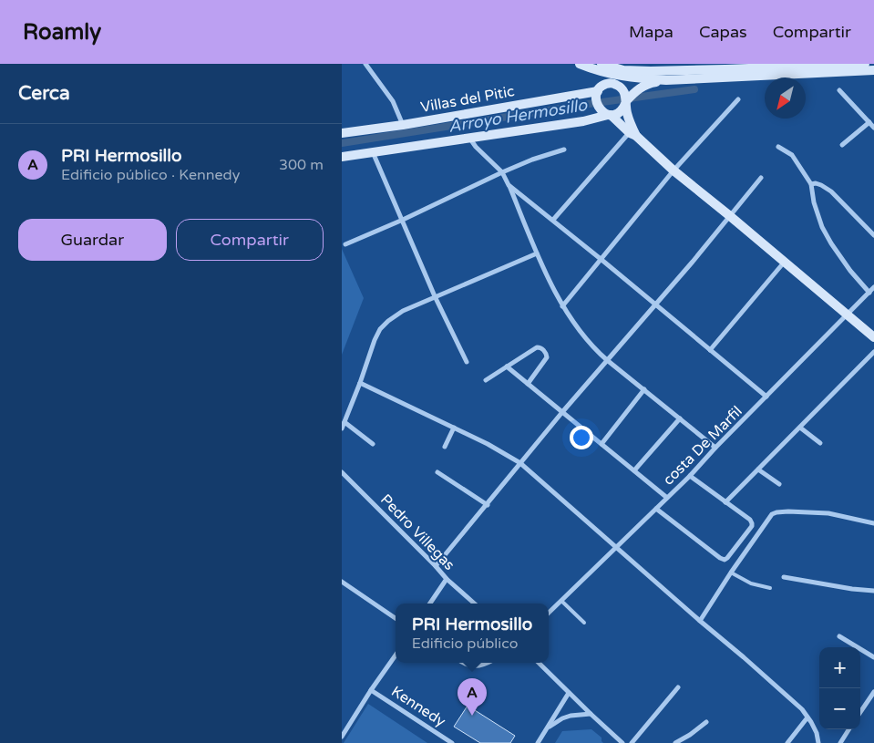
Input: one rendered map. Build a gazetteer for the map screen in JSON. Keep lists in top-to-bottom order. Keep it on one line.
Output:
{"streets":{"street":["Villas del Pitic","costa De Marfil","Pedro Villegas","Kennedy"]},"water":["Arroyo Hermosillo"],"north":"bottom left","page":{"header":"Roamly","nav":["Mapa","Capas","Compartir"],"heading":"Cerca","list":[{"mark":"A","name":"PRI Hermosillo","note":"Edificio público · Kennedy","value":"300 m"}],"buttons":["Guardar","Compartir"],"popup":["PRI Hermosillo","Edificio público"],"map_buttons":["+","−"],"pins":"A"}}
